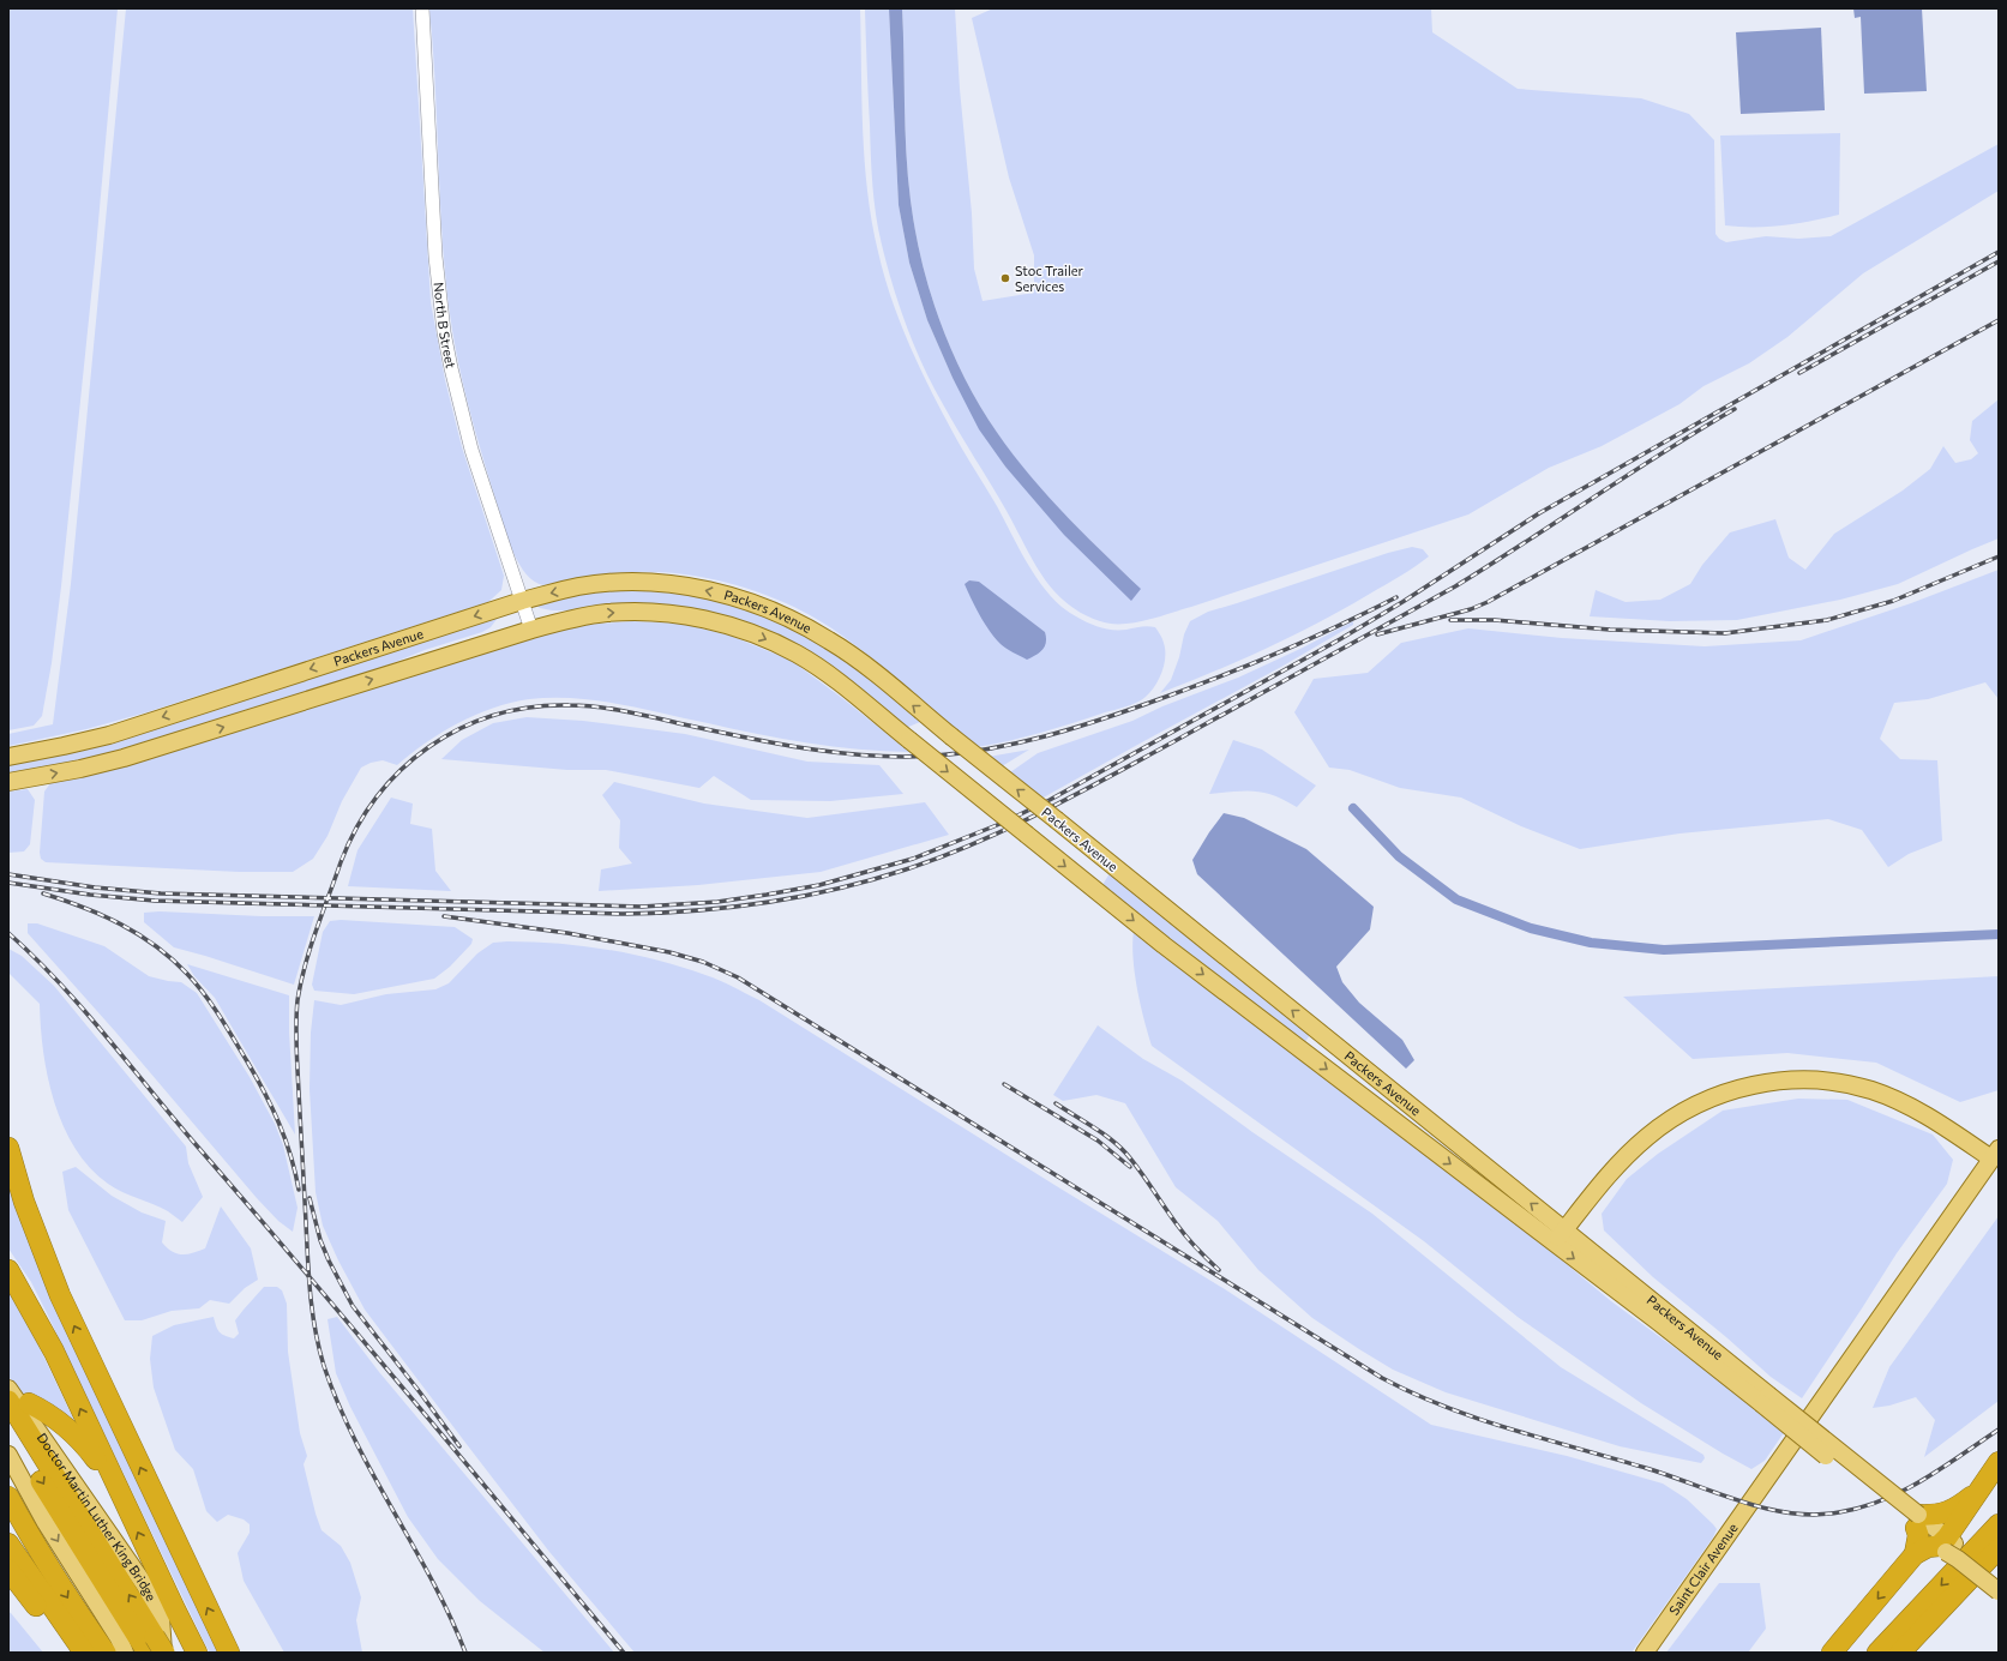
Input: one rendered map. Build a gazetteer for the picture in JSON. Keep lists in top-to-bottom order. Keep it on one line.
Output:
{"streets":{"main road":["Packers Avenue","Doctor Martin Luther King Bridge","Saint Clair Avenue"],"street":["North B Street"]},"crossings":[["North B Street","Packers Avenue"]],"places":["Stoc Trailer Services"]}
